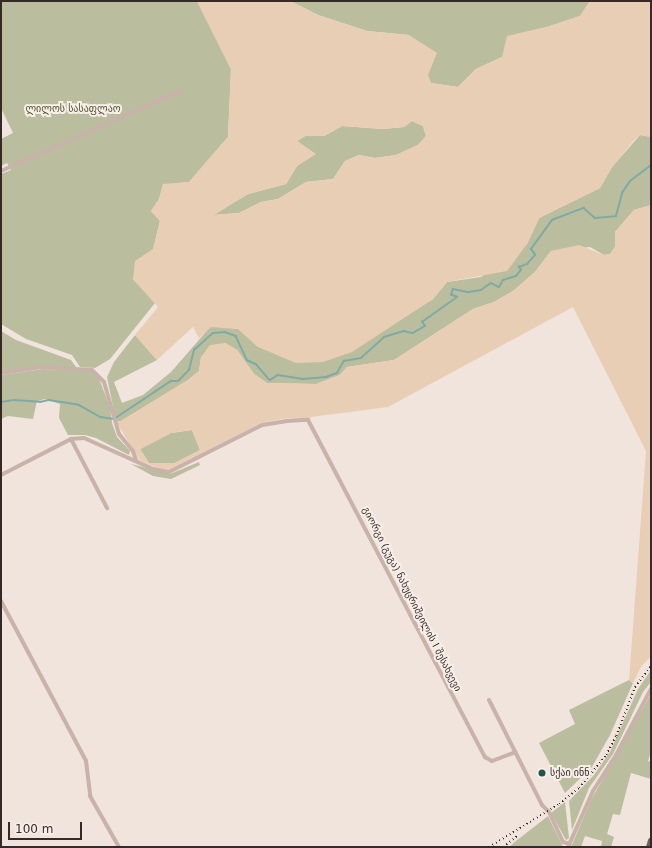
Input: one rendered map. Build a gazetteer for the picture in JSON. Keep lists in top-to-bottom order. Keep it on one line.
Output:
{"streets":{"street":["გიორგი (გუგა) ნახუცრიშვილის I შესახვევი"]},"parks":["ლილოს სასაფლაო"],"places":["სქაი ინნ"],"scale_bar":"100 m"}
